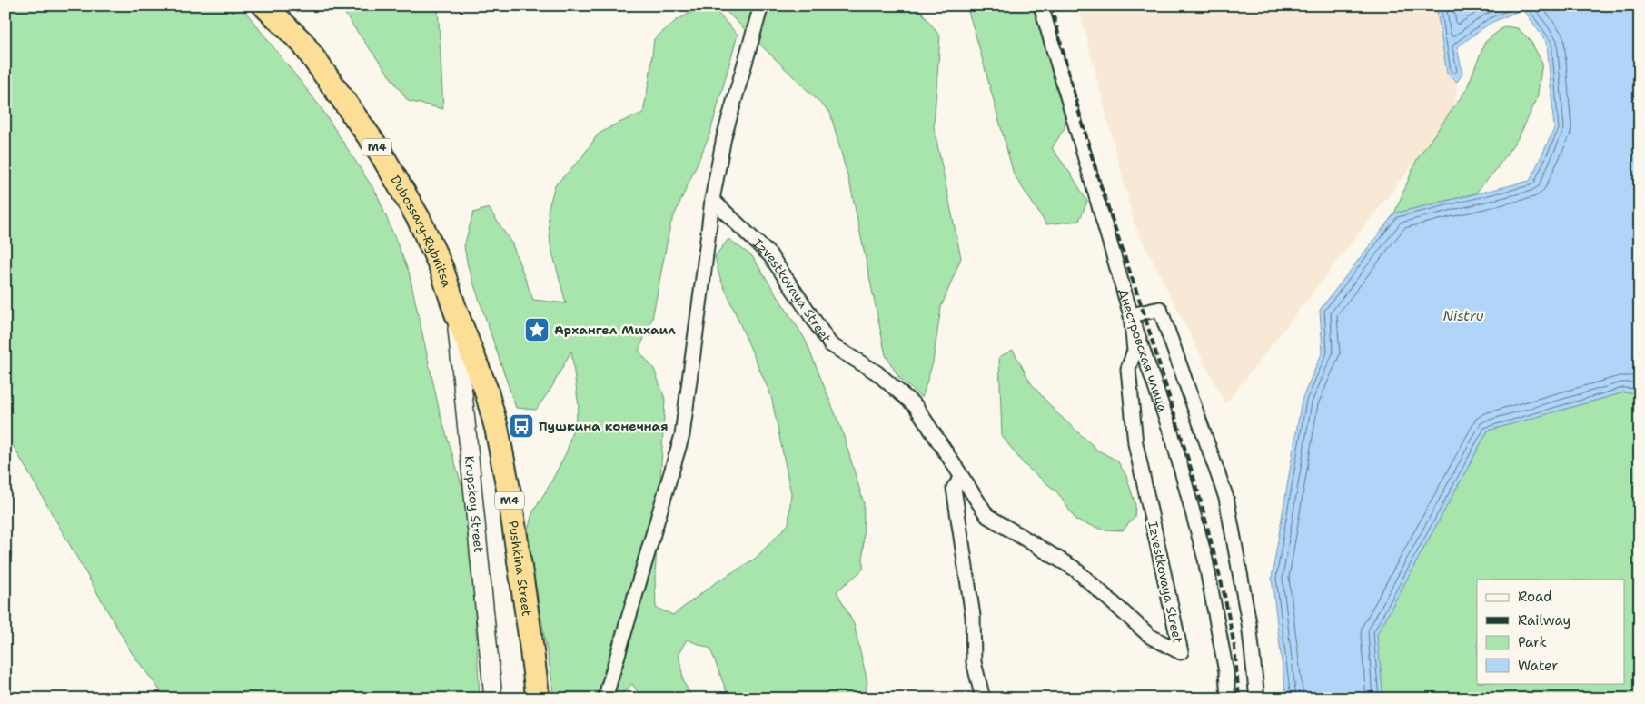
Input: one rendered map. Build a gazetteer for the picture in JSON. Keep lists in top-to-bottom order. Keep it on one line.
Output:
{"streets":{"highway":["M4","Dubossary-Rybnitsa","Pushkina Street"],"street":["Izvestkovaya Street","Днестровская улица","Krupskoy Street"]},"crossings":[["Dubossary-Rybnitsa","Krupskoy Street"],["Dubossary-Rybnitsa","Pushkina Street"],["Izvestkovaya Street","Днестровская улица"],["Krupskoy Street","Pushkina Street"]],"water":["Nistru"],"places":{"place":["Архангел Михаил"],"bus stop":["Пушкина конечная"]},"legend":["Road","Railway","Park","Water"]}
